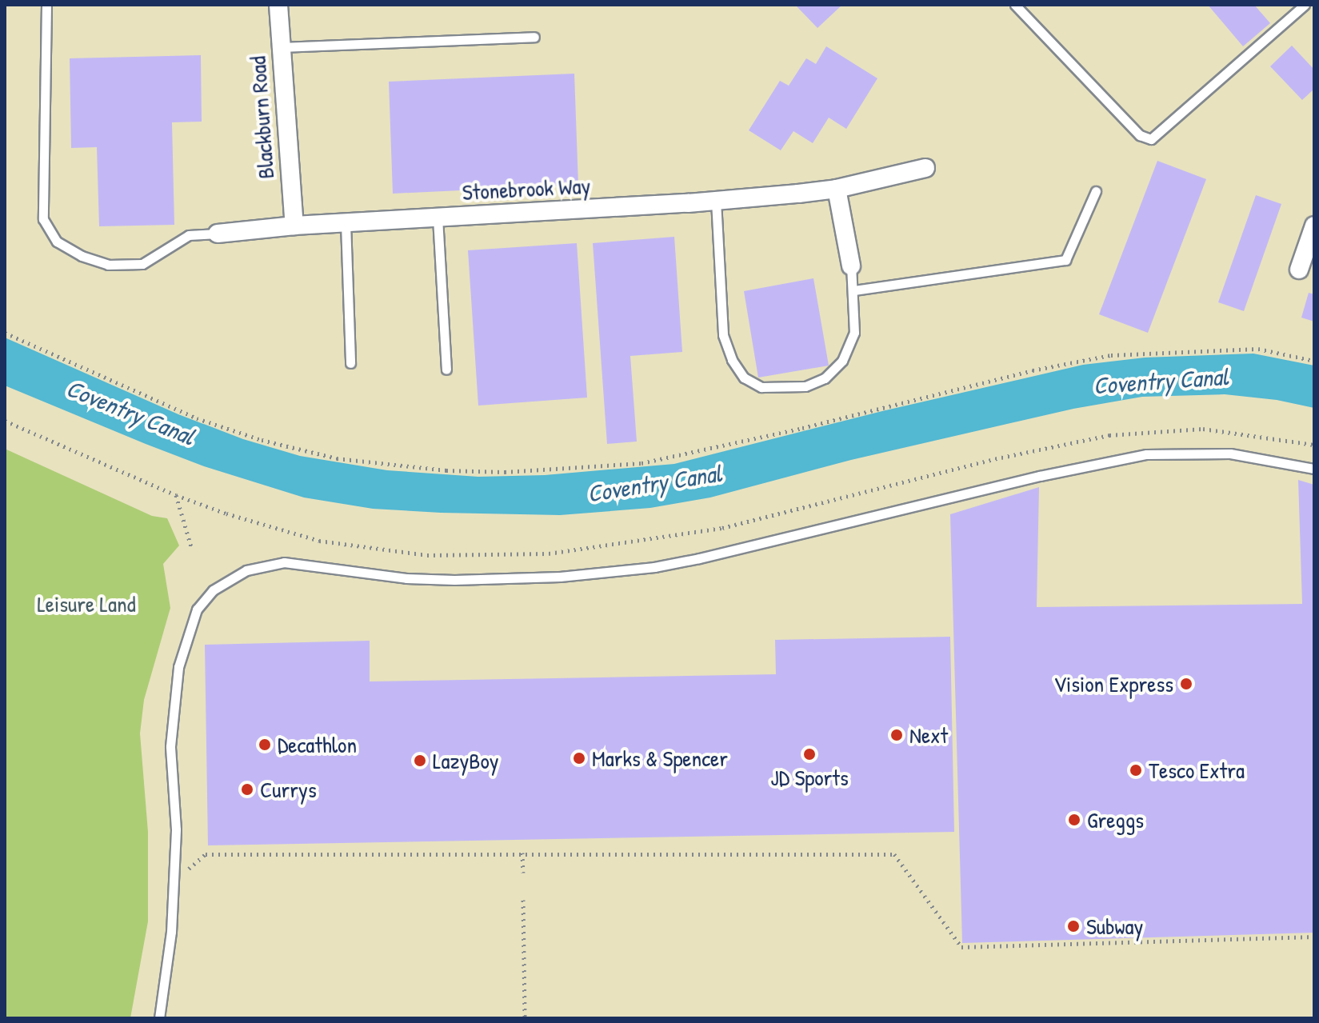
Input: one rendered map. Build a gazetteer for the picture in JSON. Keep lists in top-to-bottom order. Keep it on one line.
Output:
{"streets":{"street":["Blackburn Road","Stonebrook Way"]},"crossings":[["Blackburn Road","Stonebrook Way"]],"water":["Coventry Canal"],"parks":["Leisure Land"],"places":["Vision Express","Next","Decathlon","JD Sports","Marks & Spencer","LazyBoy","Tesco Extra","Currys","Greggs","Subway"]}
